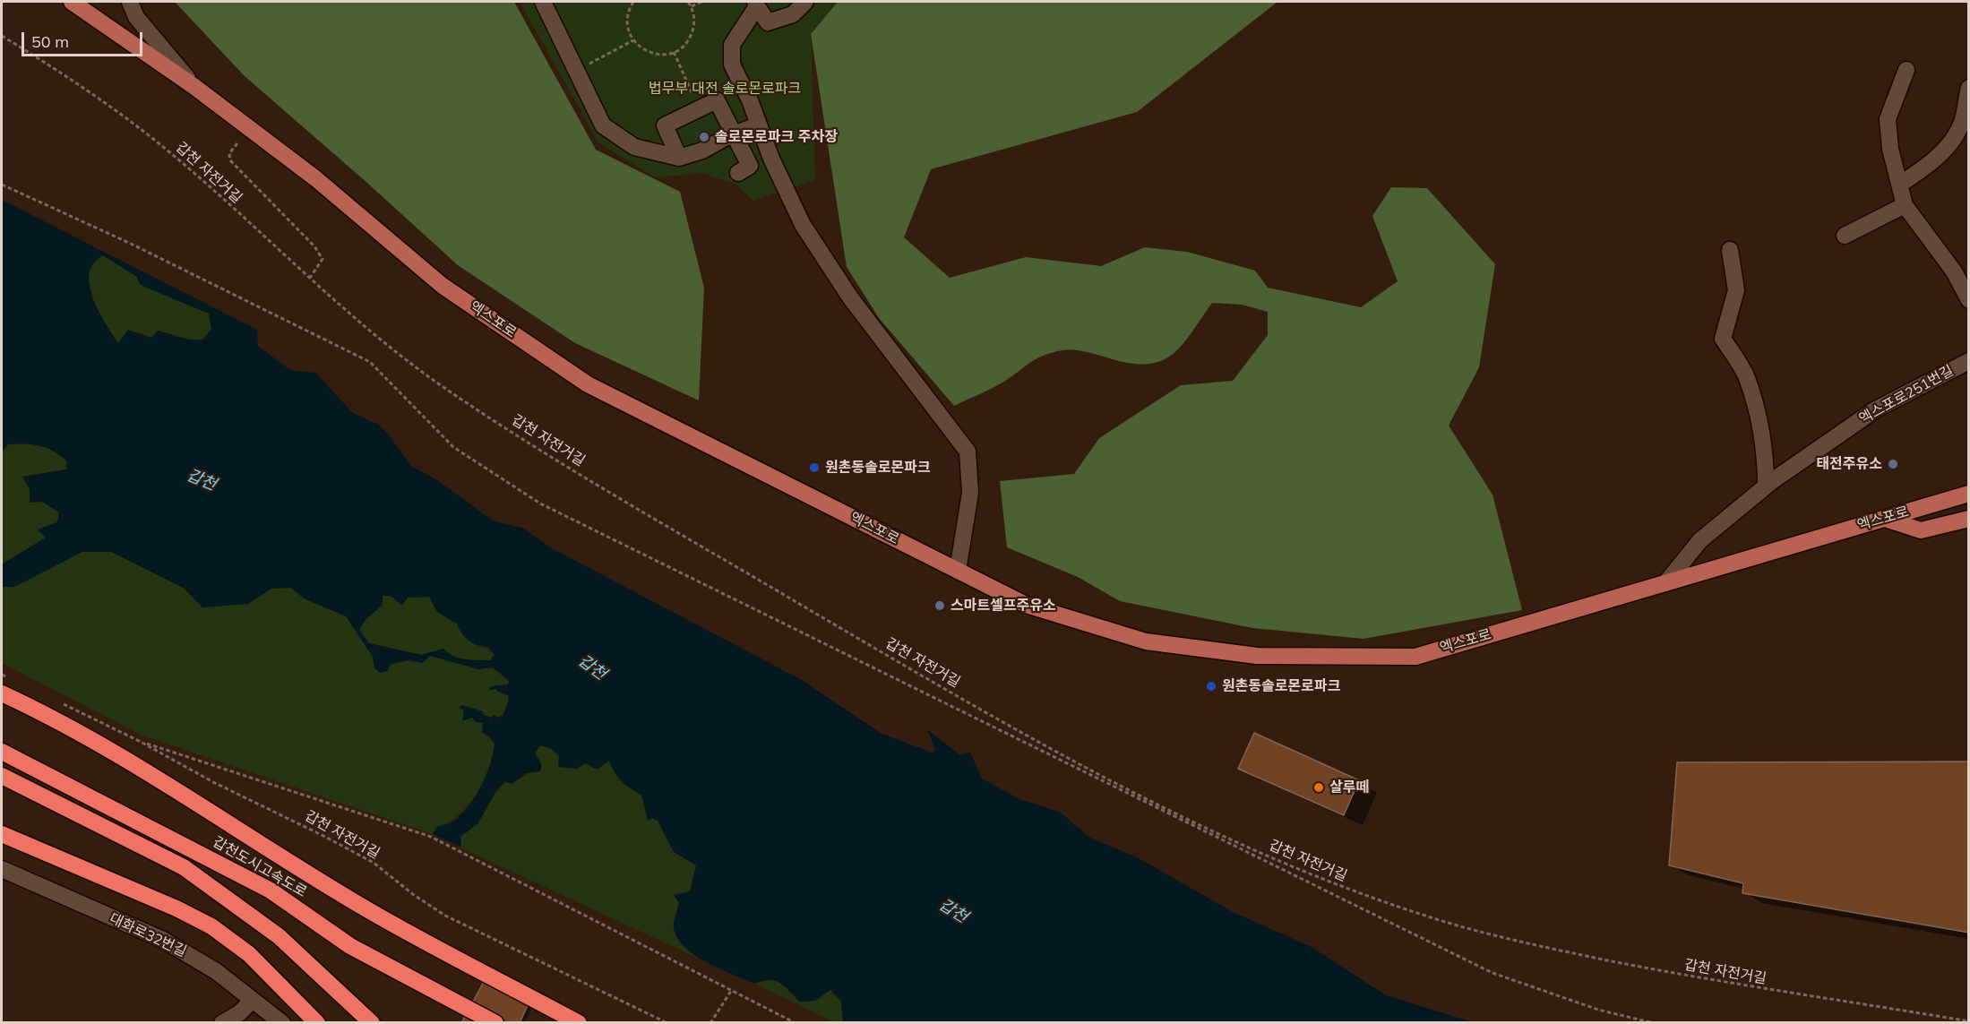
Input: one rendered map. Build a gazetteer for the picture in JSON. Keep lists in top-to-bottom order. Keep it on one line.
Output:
{"streets":{"highway":["갑천도시고속도로"],"main road":["엑스포로"],"street":["엑스포로251번길","대화로32번길"],"path":["갑천 자전거길"]},"crossings":[["엑스포로","엑스포로251번길"]],"water":["갑천"],"parks":["법무부 대전 솔로몬로파크"],"places":["솔로몬로파크 주차장","태전주유소","원촌동솔로몬파크","스마트셀프주유소","원촌동솔로몬로파크","살루떼"],"scale_bar":"50 m"}
